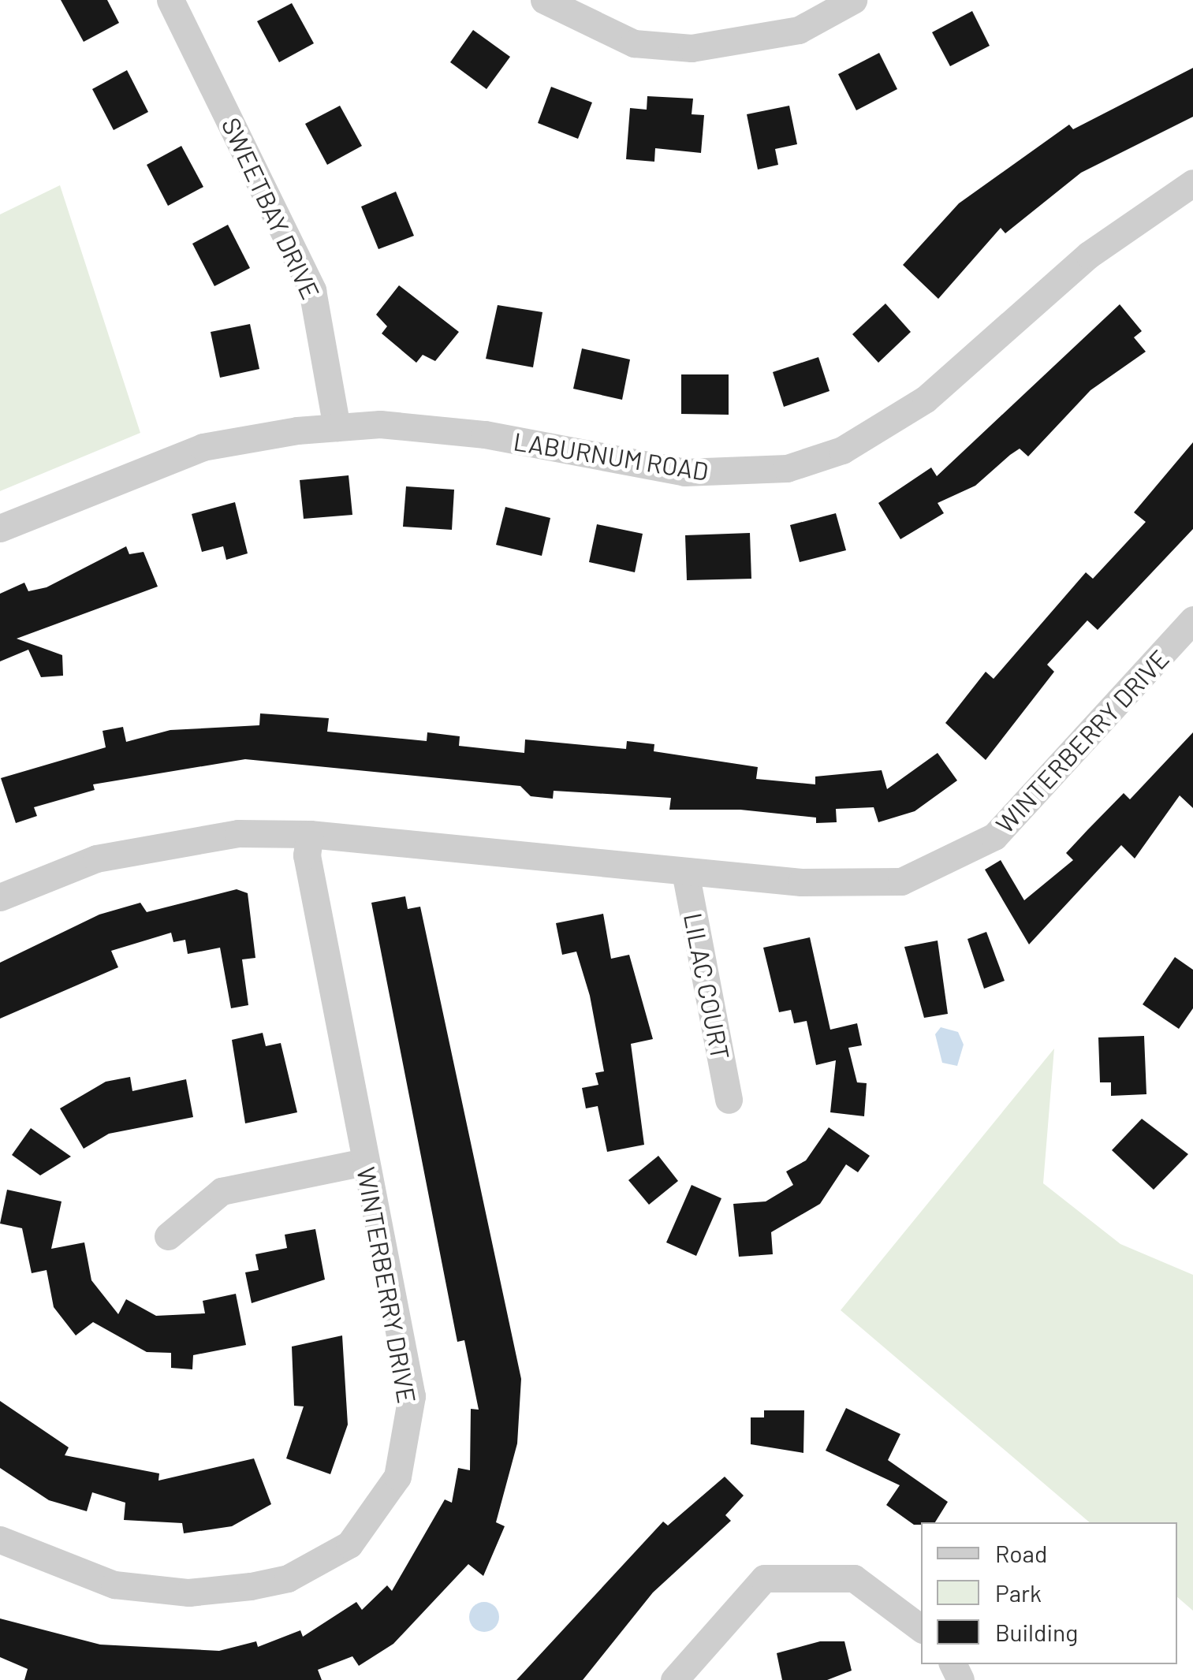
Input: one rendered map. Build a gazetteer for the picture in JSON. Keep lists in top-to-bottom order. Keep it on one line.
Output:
{"streets":{"street":["SWEETBAY DRIVE","LABURNUM ROAD","WINTERBERRY DRIVE","LILAC COURT"]},"crossings":[["SWEETBAY DRIVE","LABURNUM ROAD"],["WINTERBERRY DRIVE","LILAC COURT"]],"legend":["Road","Park","Building"]}
